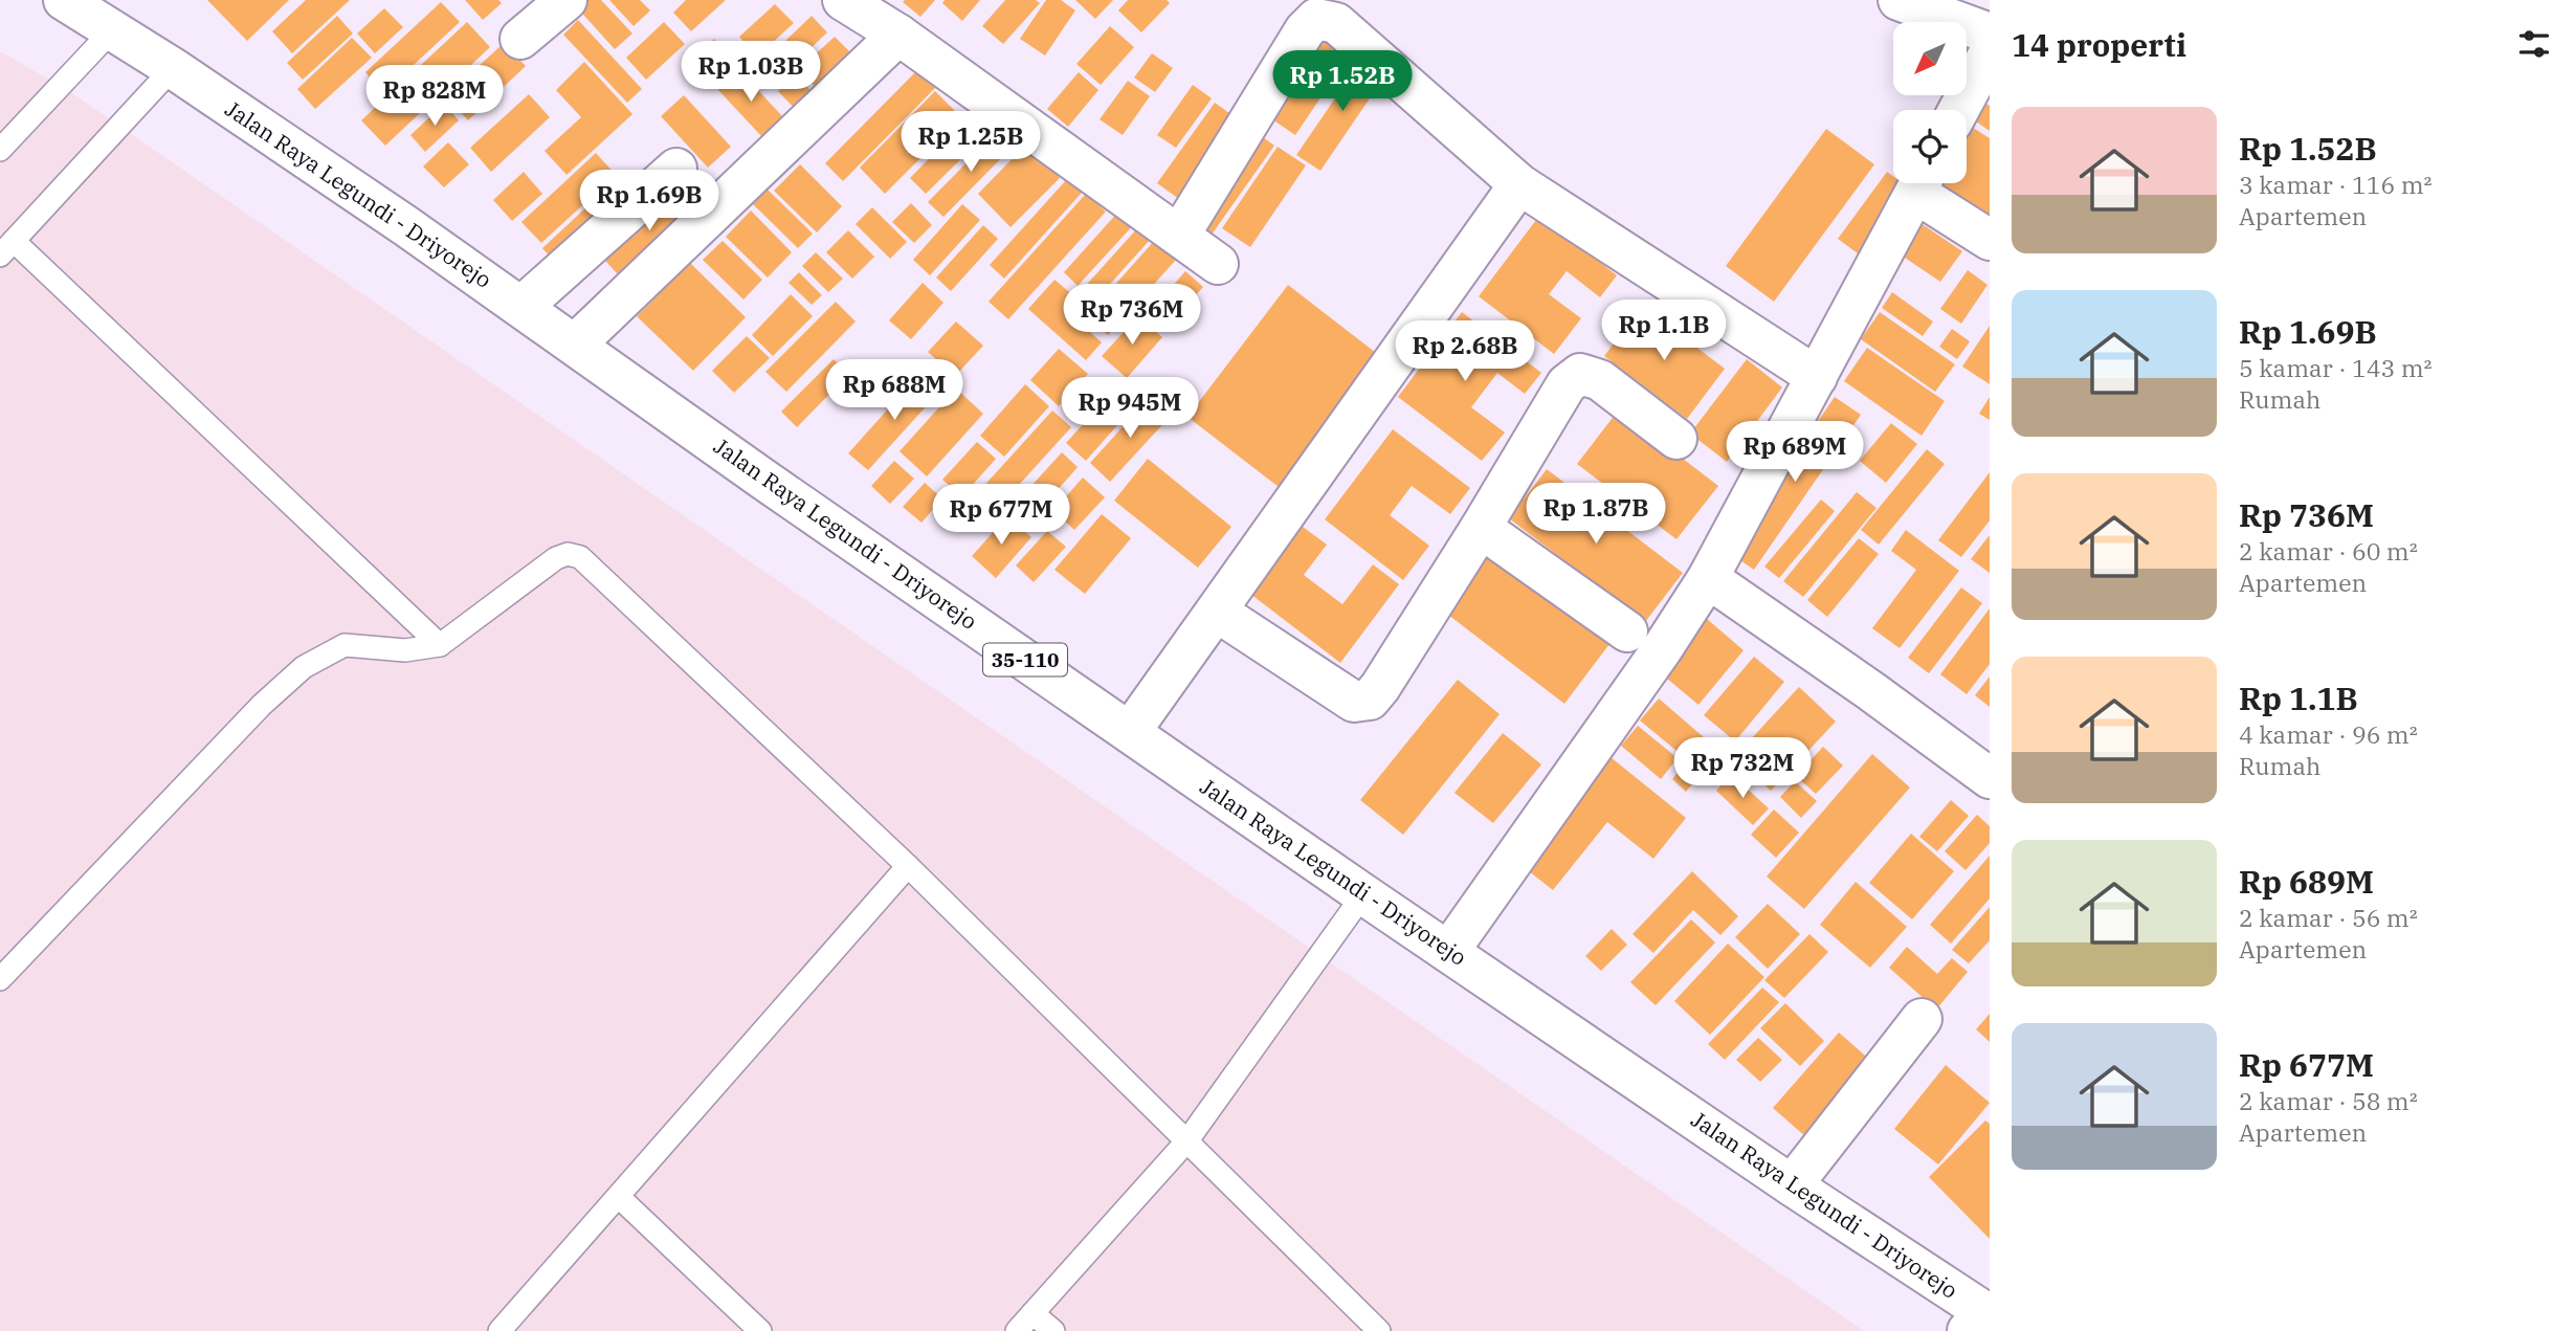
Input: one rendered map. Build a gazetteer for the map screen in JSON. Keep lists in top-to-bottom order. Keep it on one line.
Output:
{"streets":{"street":["Jalan Raya Legundi - Driyorejo","35-110"]},"north":"bottom left","page":{"heading":"14 properti","price":["Rp 1.03B","Rp 1.52B","Rp 828M","Rp 1.25B","Rp 1.69B","Rp 736M","Rp 1.1B","Rp 2.68B","Rp 688M","Rp 945M","Rp 689M","Rp 1.87B","Rp 677M","Rp 732M"],"list":[{"name":"Rp 1.52B","note":"3 kamar · 116 m² · Apartemen"},{"name":"Rp 1.69B","note":"5 kamar · 143 m² · Rumah"},{"name":"Rp 736M","note":"2 kamar · 60 m² · Apartemen"},{"name":"Rp 1.1B","note":"4 kamar · 96 m² · Rumah"},{"name":"Rp 689M","note":"2 kamar · 56 m² · Apartemen"},{"name":"Rp 677M","note":"2 kamar · 58 m² · Apartemen"}]}}
